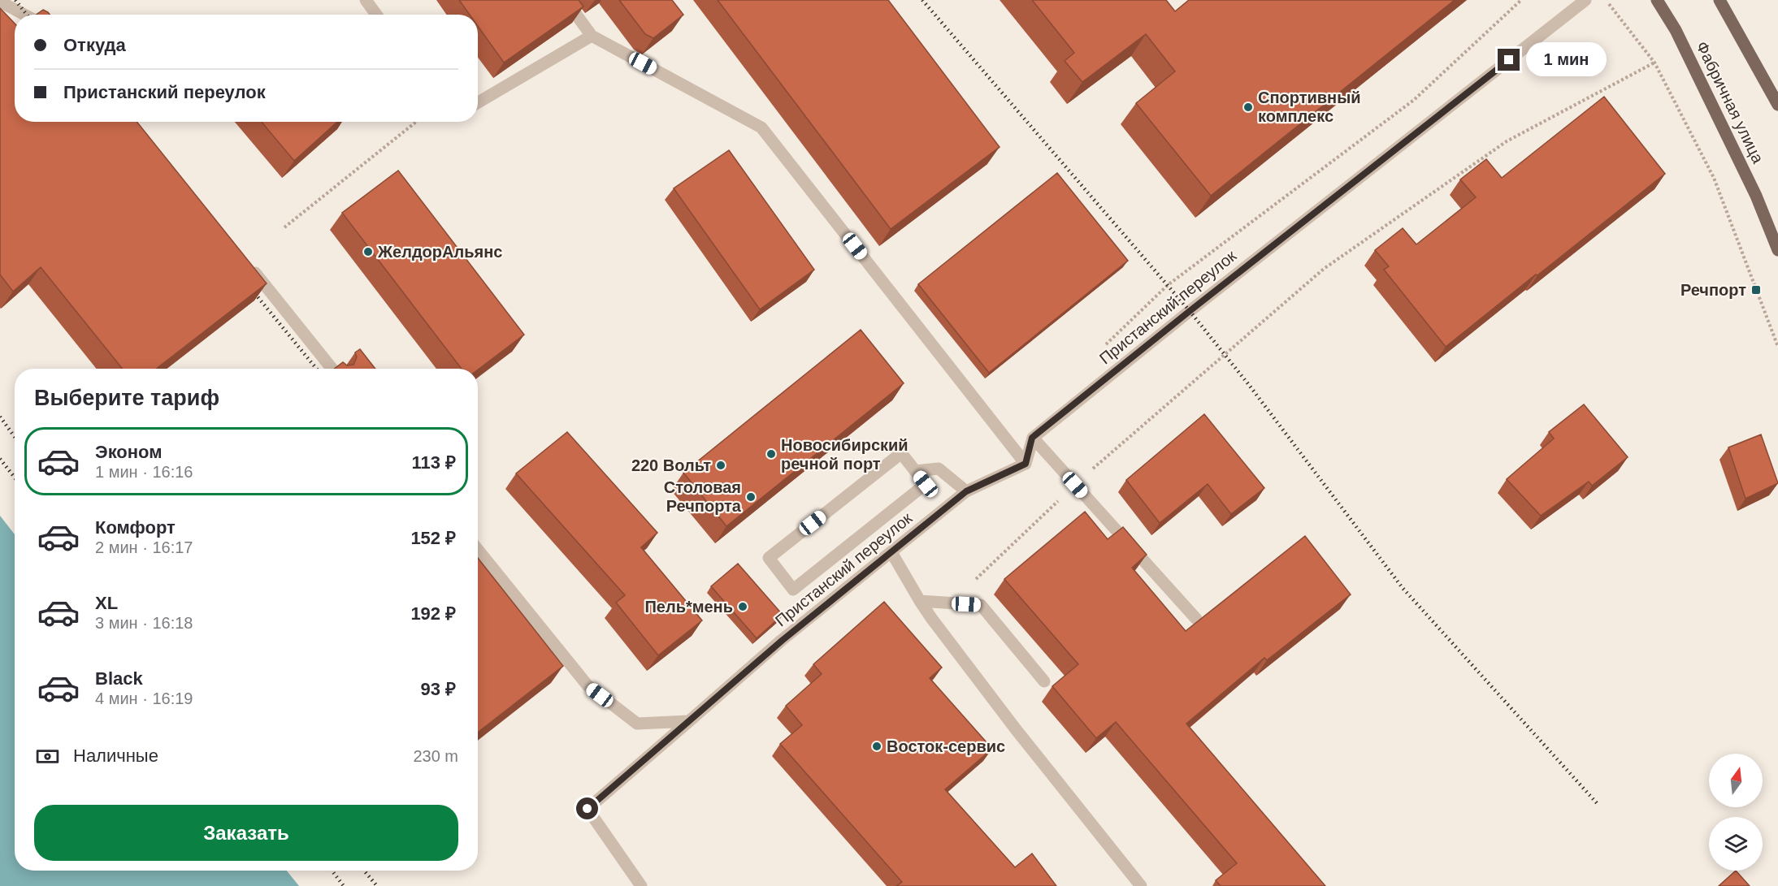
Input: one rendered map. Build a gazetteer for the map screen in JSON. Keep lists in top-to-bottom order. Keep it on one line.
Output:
{"streets":{"main road":["Фабричная улица"],"street":["Пристанский переулок"]},"places":{"other":["Спортивный комплекс","ЖелдорАльянс","Новосибирский речной порт","220 Вольт","Столовая Речпорта","Пель*мень","Восток-сервис"],"transit":["Речпорт"]},"north":"top","page":{"banner":["Откуда","Пристанский переулок"],"bubble":"1 мин","heading":"Выберите тариф","list":[{"name":"Эконом","note":"1 мин · 16:16","value":"113 ₽"},{"name":"Комфорт","note":"2 мин · 16:17","value":"152 ₽"},{"name":"XL","note":"3 мин · 16:18","value":"192 ₽"},{"name":"Black","note":"4 мин · 16:19","value":"93 ₽"}],"pay":["Наличные","230 m"],"buttons":"Заказать"}}
